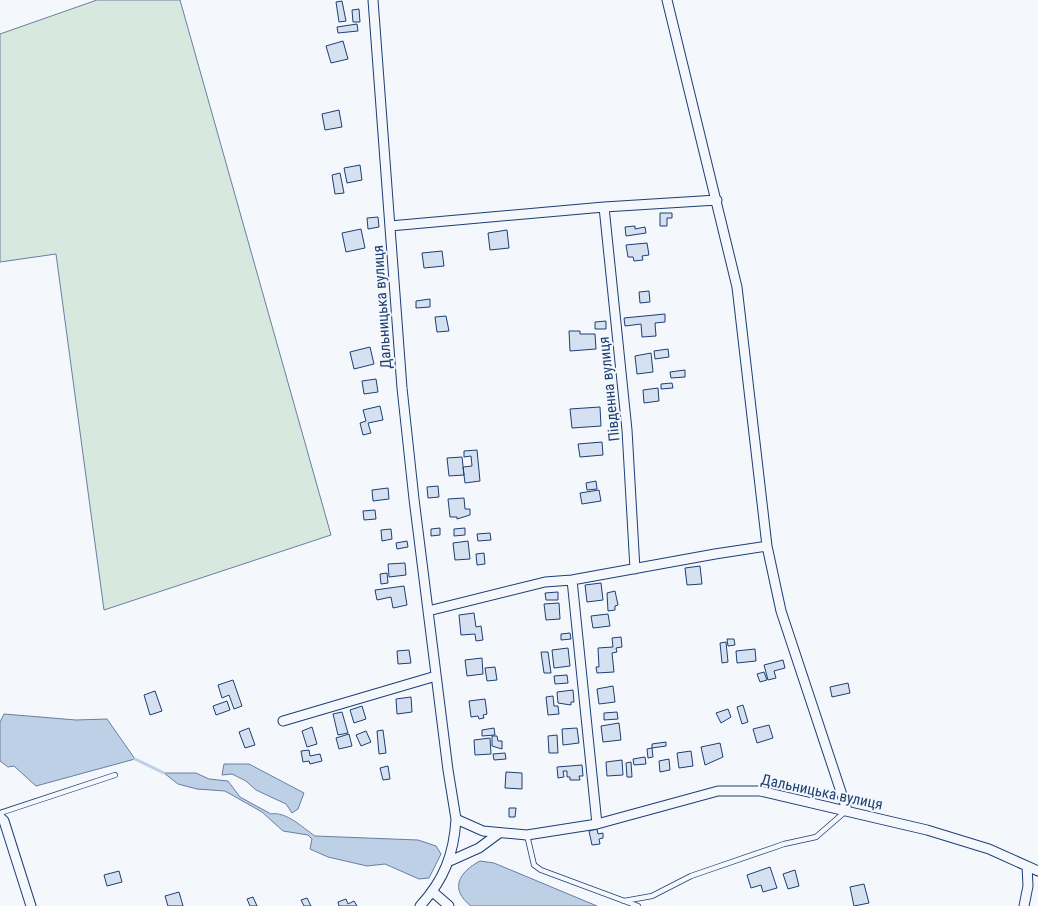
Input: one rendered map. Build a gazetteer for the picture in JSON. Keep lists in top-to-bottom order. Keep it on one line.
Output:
{"streets":{"street":["Дальницька вулиця","Південна вулиця"]}}
